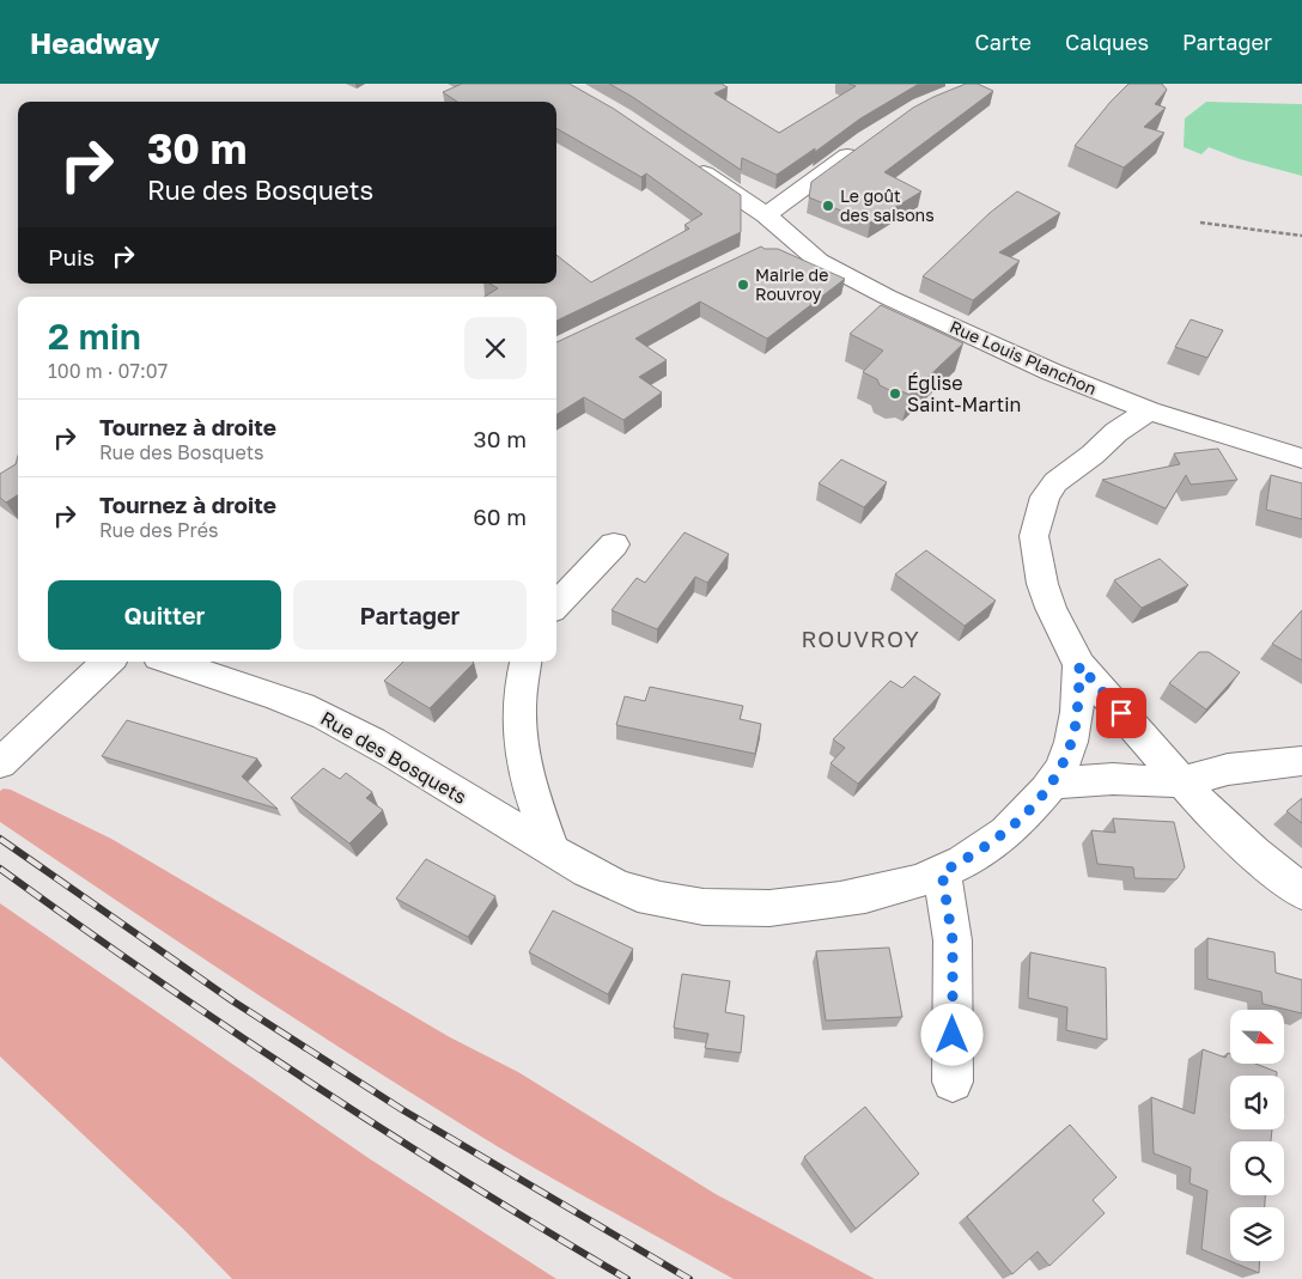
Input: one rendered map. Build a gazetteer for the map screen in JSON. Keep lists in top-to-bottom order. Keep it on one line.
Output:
{"streets":{"street":["Rue Louis Planchon","Rue des Bosquets"]},"districts":["ROUVROY"],"places":["Le goût des saisons","Mairie de Rouvroy","Église Saint-Martin"],"north":"right","page":{"header":"Headway","nav":["Carte","Calques","Partager"],"turn":["30 m","Rue des Bosquets"],"then":"Puis","heading":["2 min","100 m · 07:07"],"list":[{"name":"Tournez à droite","note":"Rue des Bosquets","value":"30 m"},{"name":"Tournez à droite","note":"Rue des Prés","value":"60 m"}],"buttons":["Quitter","Partager"]}}
